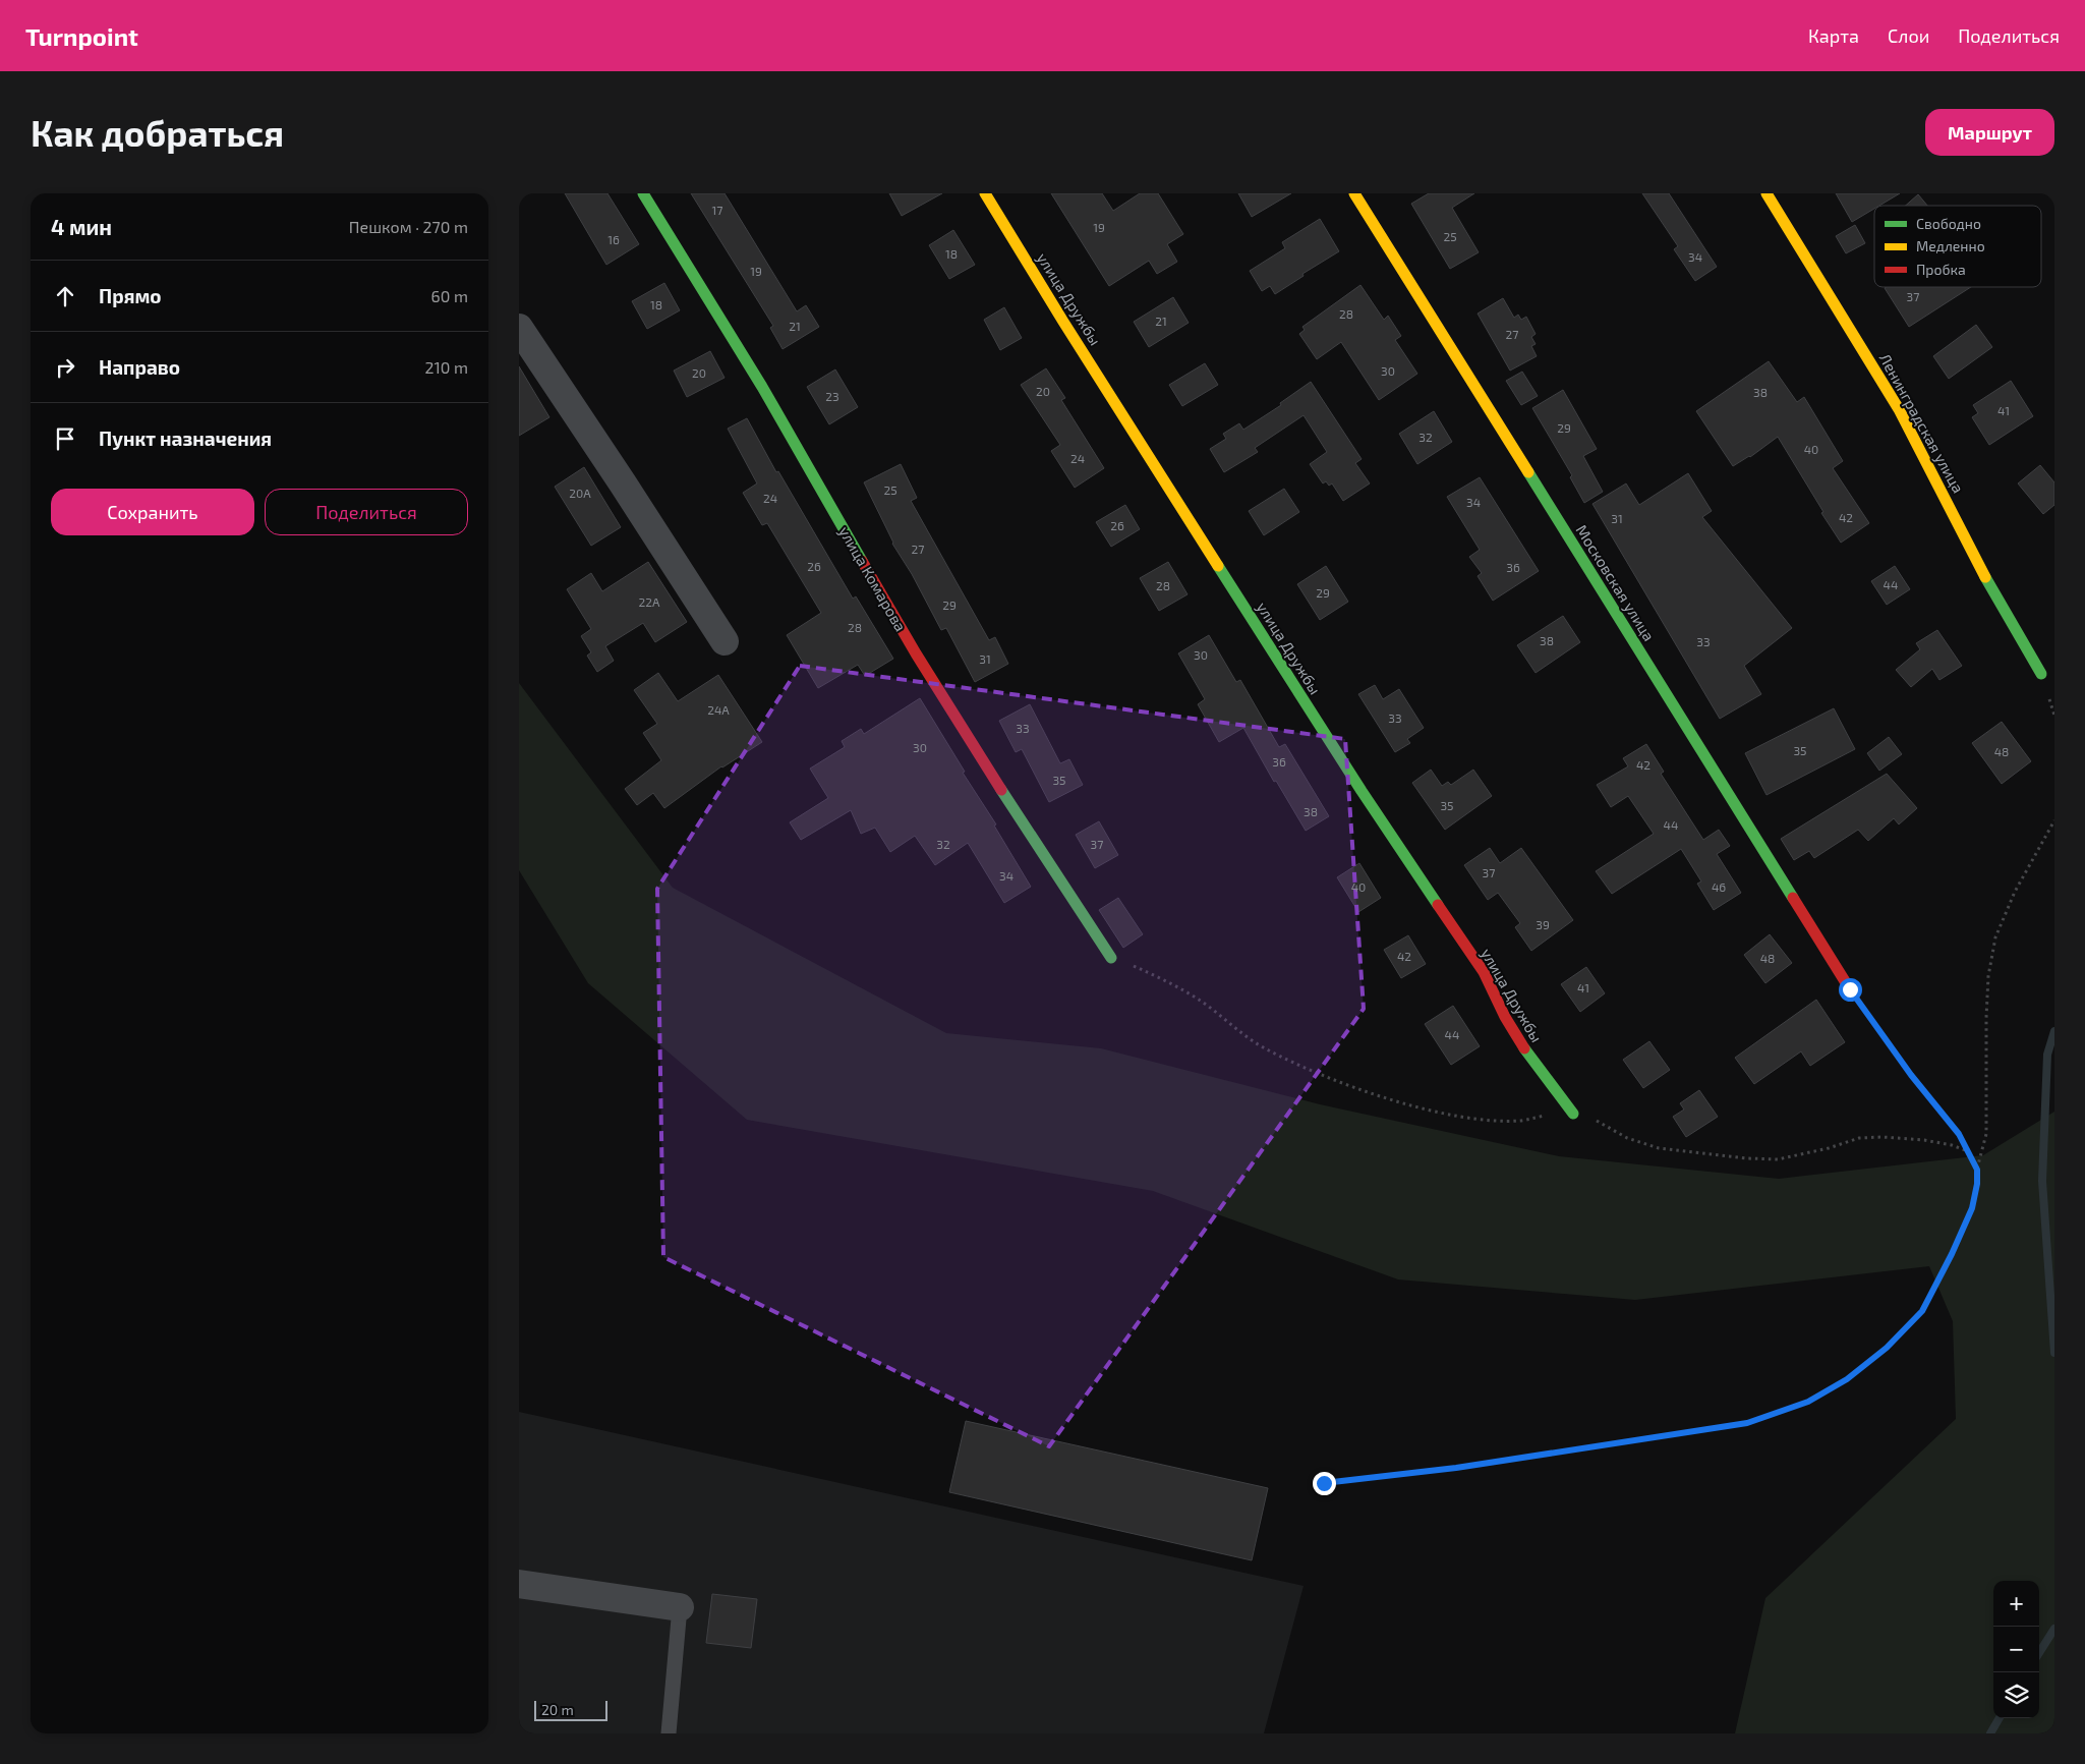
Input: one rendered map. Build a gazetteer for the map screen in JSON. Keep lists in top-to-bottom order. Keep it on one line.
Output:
{"streets":{"street":["улица Дружбы","Ленинградская улица","улица Комарова","Московская улица"]},"house_numbers":["17","19","25","16","18","34","19","37","18","28","21","21","27","30","20","20","38","23","41","29","32","40","24","25","20А","24","34","42","31","26","27","26","36","44","28","29","22А","29","28","38","33","30","31","24А","33","33","30","35","48","36","42","35","35","38","44","32","37","37","34","40","46","39","42","48","41","44"],"legend":["Свободно","Медленно","Пробка"],"scale_bar":"20 m","page":{"header":"Turnpoint","nav":["Карта","Слои","Поделиться"],"buttons":["Маршрут",["Сохранить","Поделиться"]],"title":"Как добраться","heading":["4 мин","Пешком · 270 m"],"list":[["Прямо","60 m"],["Направо","210 m"],"Пункт назначения"],"map_buttons":["+","−"],"scale":"20 m"}}
